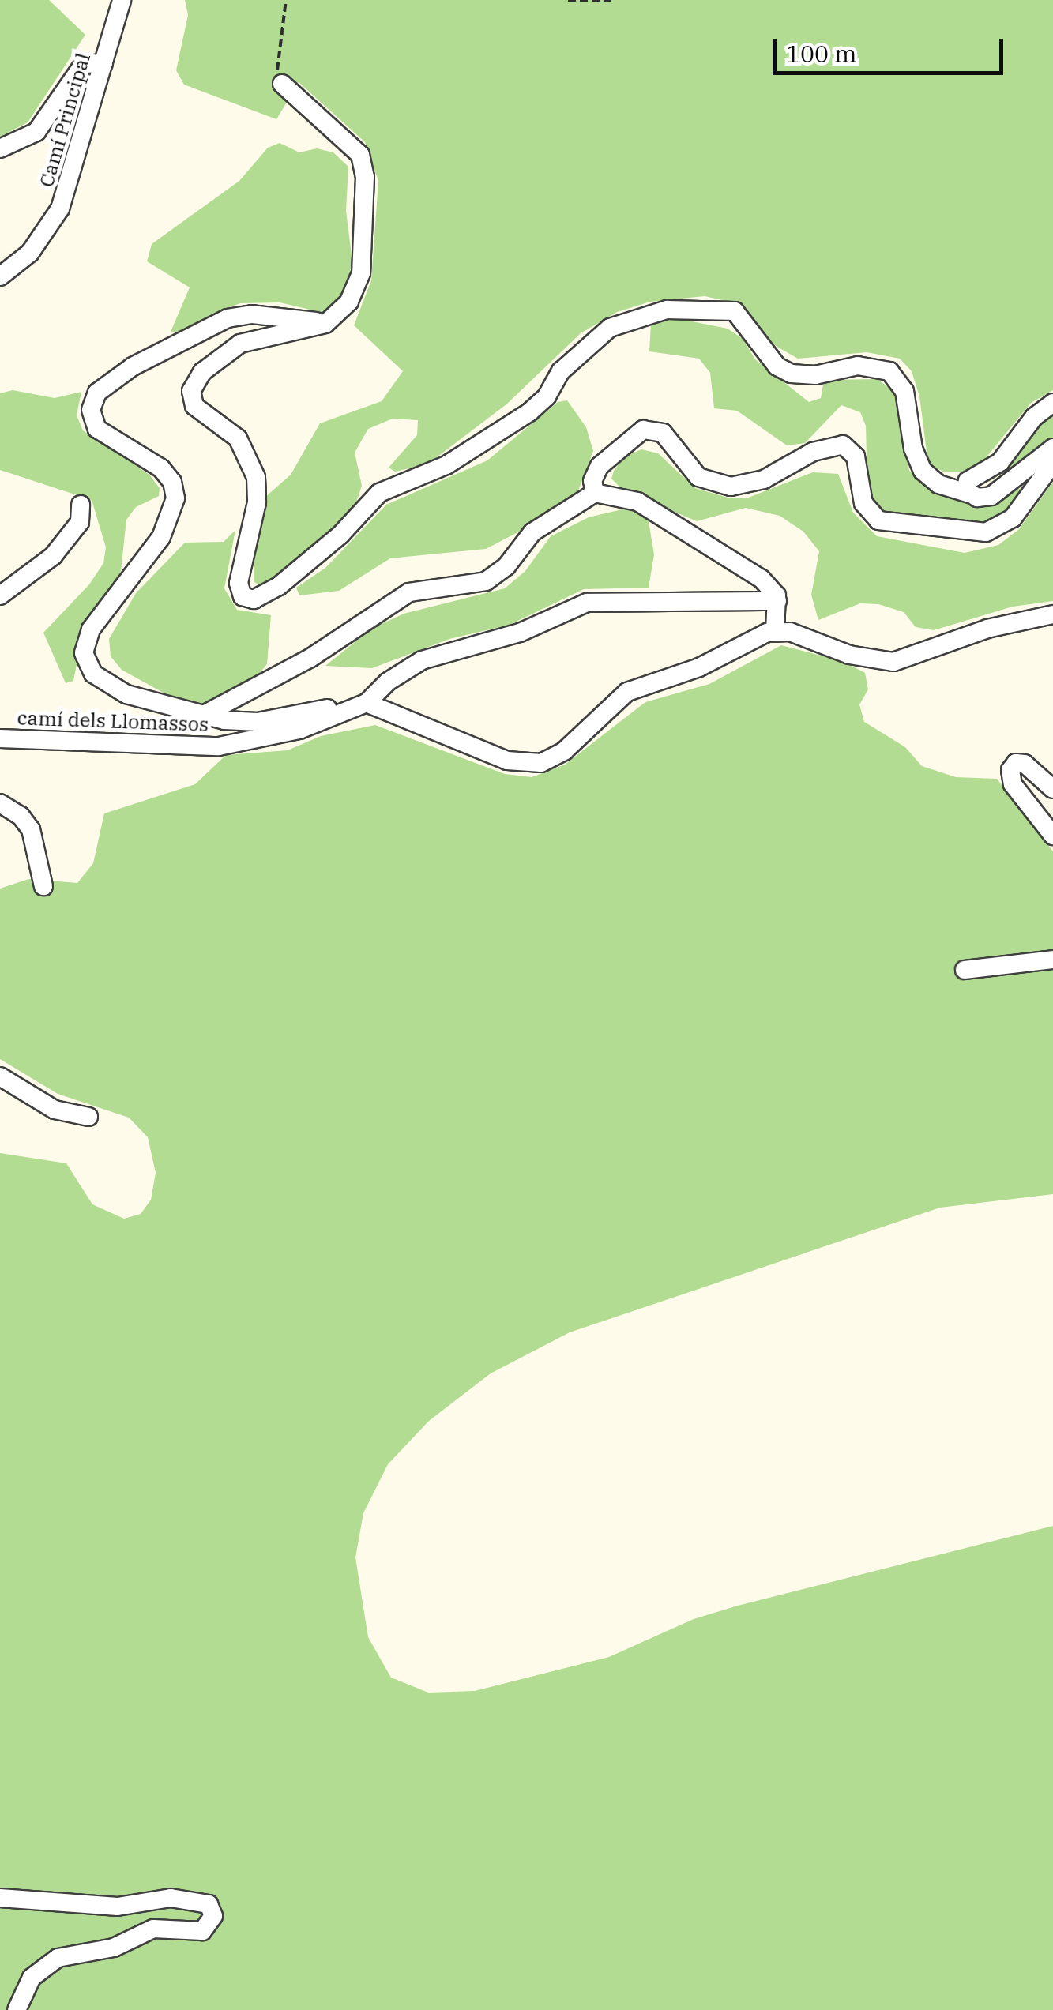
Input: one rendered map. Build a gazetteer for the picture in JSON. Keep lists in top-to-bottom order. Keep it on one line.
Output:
{"streets":{"street":["Camí Principal","camí dels Llomassos"]},"scale_bar":"100 m"}
